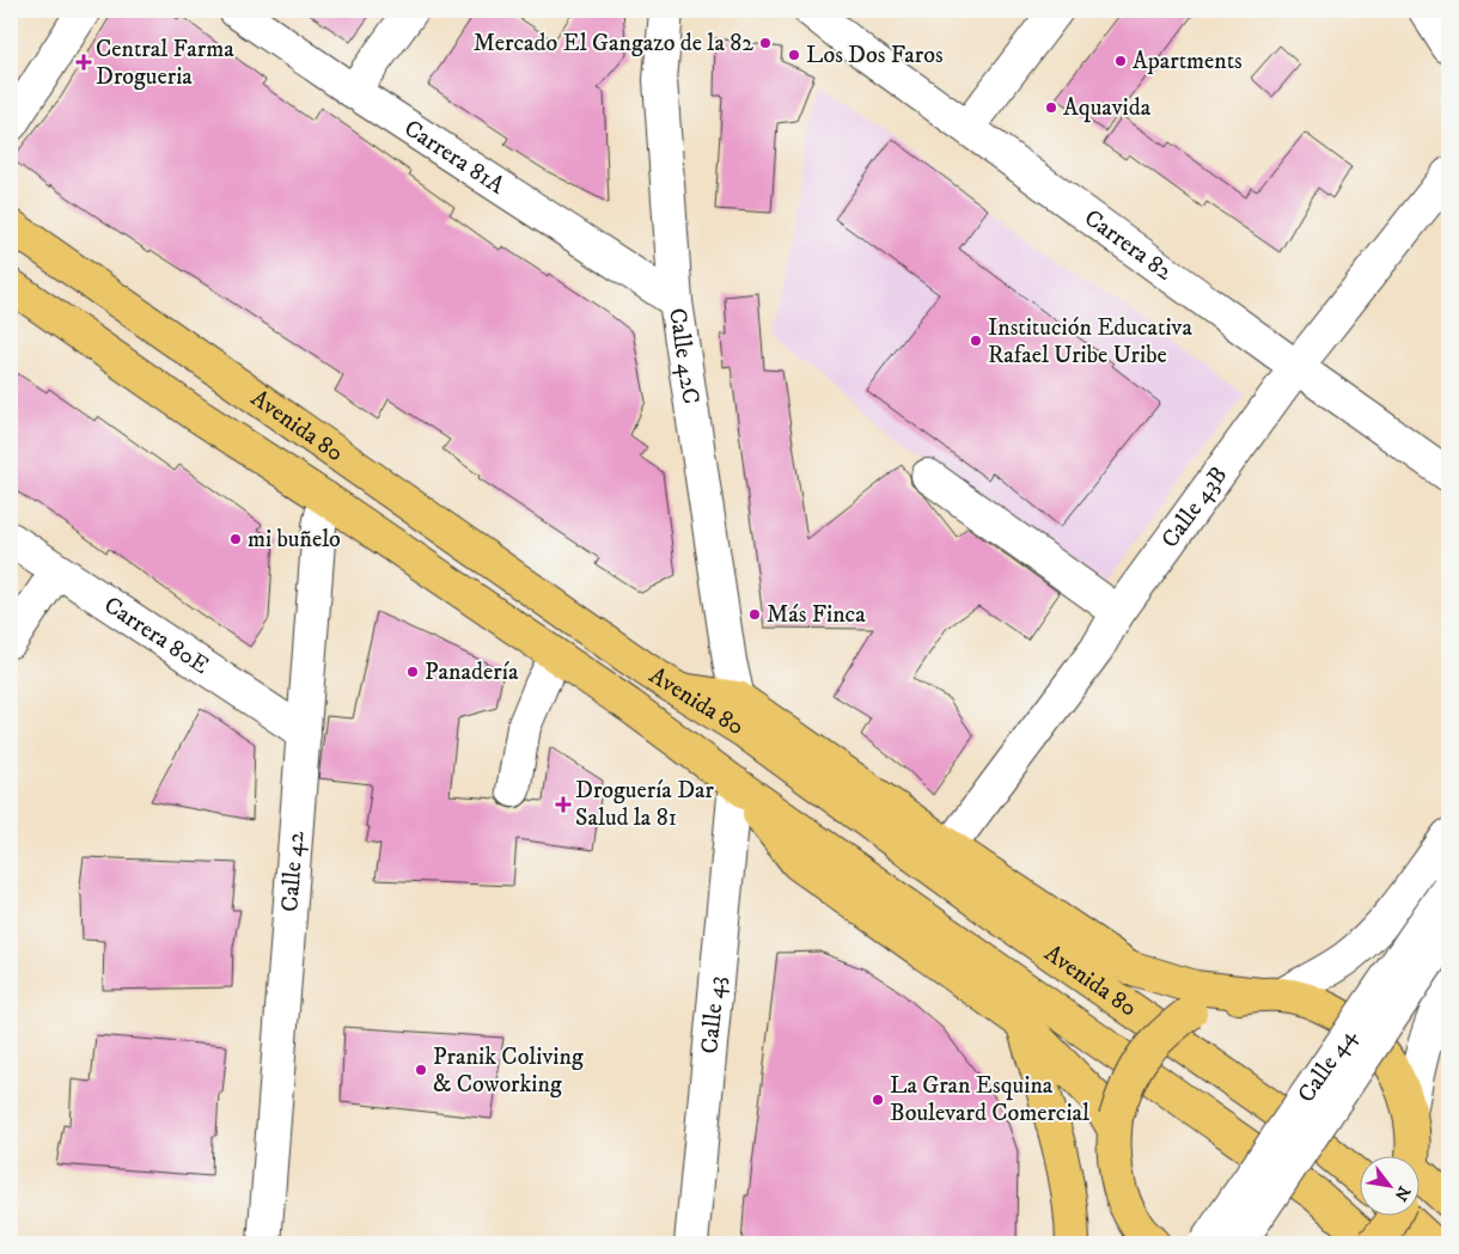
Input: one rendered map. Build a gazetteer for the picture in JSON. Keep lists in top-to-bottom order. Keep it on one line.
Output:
{"streets":{"main road":["Avenida 80"],"street":["Carrera 81A","Carrera 82","Calle 42C","Calle 43B","Carrera 80E","Calle 42","Calle 43","Calle 44"]},"crossings":[["Carrera 81A","Calle 42C"],["Carrera 82","Calle 43B"],["Avenida 80","Calle 42"],["Avenida 80","Calle 43"],["Carrera 80E","Calle 42"]],"places":{"other":["Mercado El Gangazo de la 82","Los Dos Faros","Apartments","Aquavida","Institución Educativa Rafael Uribe Uribe","mi buñelo","Más Finca","Panadería","Pranik Coliving & Coworking","La Gran Esquina Boulevard Comercial"],"health":["Central Farma Drogueria","Droguería Dar Salud la 81"]},"north":"bottom right"}
